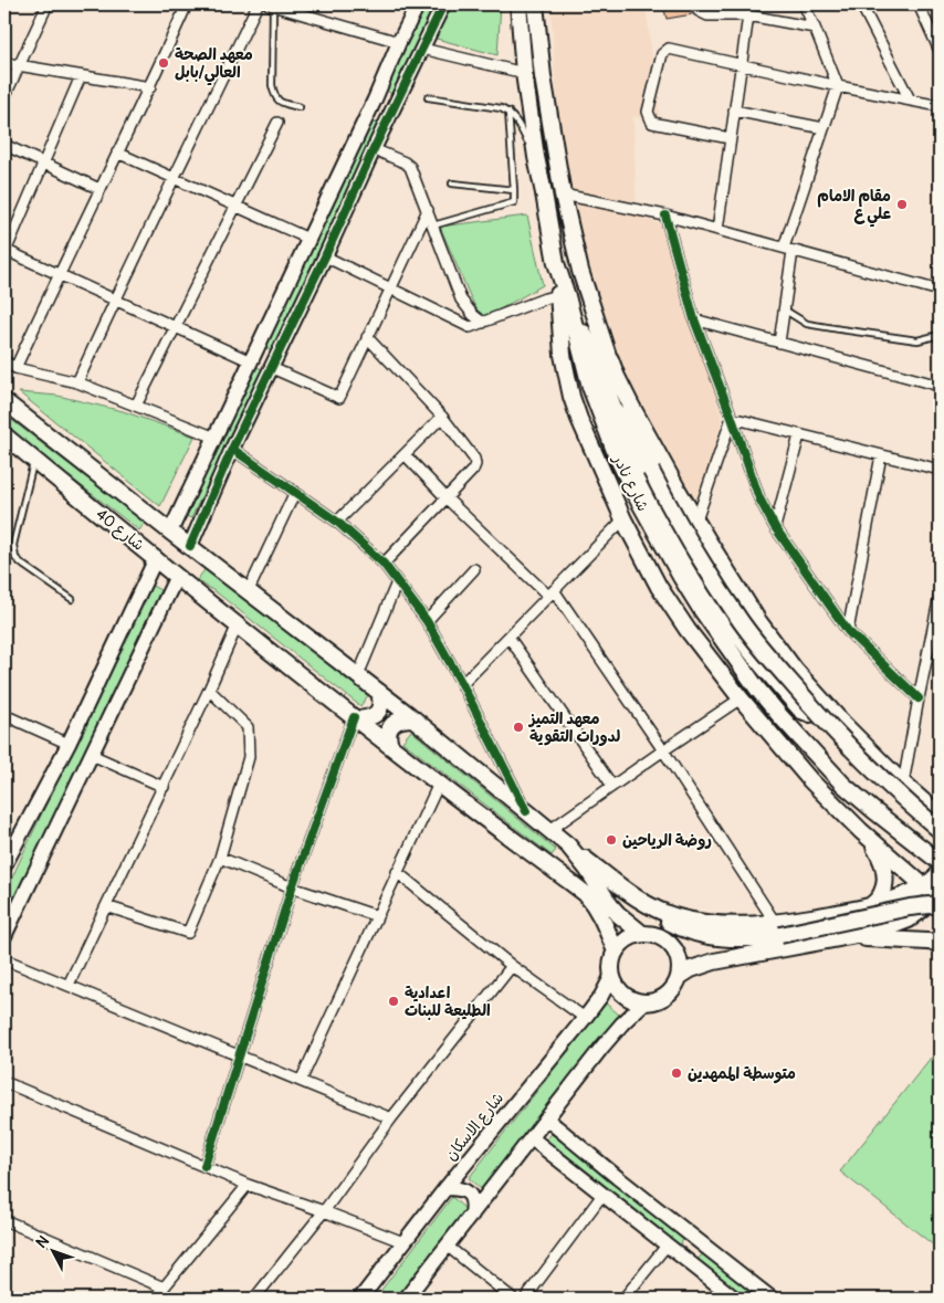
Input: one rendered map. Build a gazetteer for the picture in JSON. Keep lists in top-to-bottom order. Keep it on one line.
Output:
{"streets":{"main road":["شارع نادر","شارع 40"],"street":["شارع الاسكان"]},"crossings":[["شارع 40","شارع الاسكان"]],"places":["معهد الصحة العالي/بابل","مقام الامام علي ع","معهد التميز لدورات التقوية","روضة الرياحين","اعدادية الطليعة للبنات","متوسطة الممهدين"],"north":"top left"}
